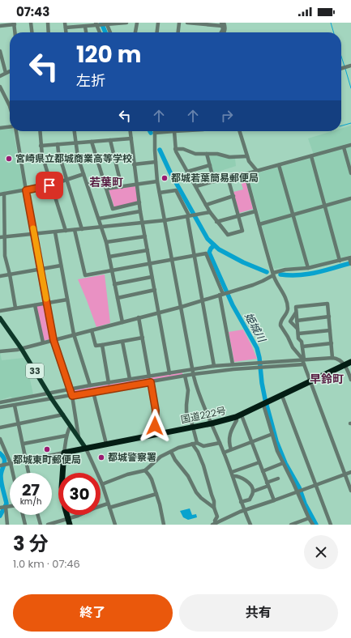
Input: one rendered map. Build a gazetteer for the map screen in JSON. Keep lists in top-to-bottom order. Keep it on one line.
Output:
{"streets":{"highway":["国道222号"],"main road":["33"]},"crossings":[["33","国道222号"]],"districts":["若葉町","早鈴町"],"water":["姫城川"],"places":["宮崎県立都城商業高等学校","都城若葉簡易郵便局","都城東町郵便局","都城警察署"],"page":{"status":"07:43","turn":["120 m","左折"],"speed":"27 km/h","limit":"30","heading":["3 分","1.0 km · 07:46"],"buttons":["終了","共有"]}}
